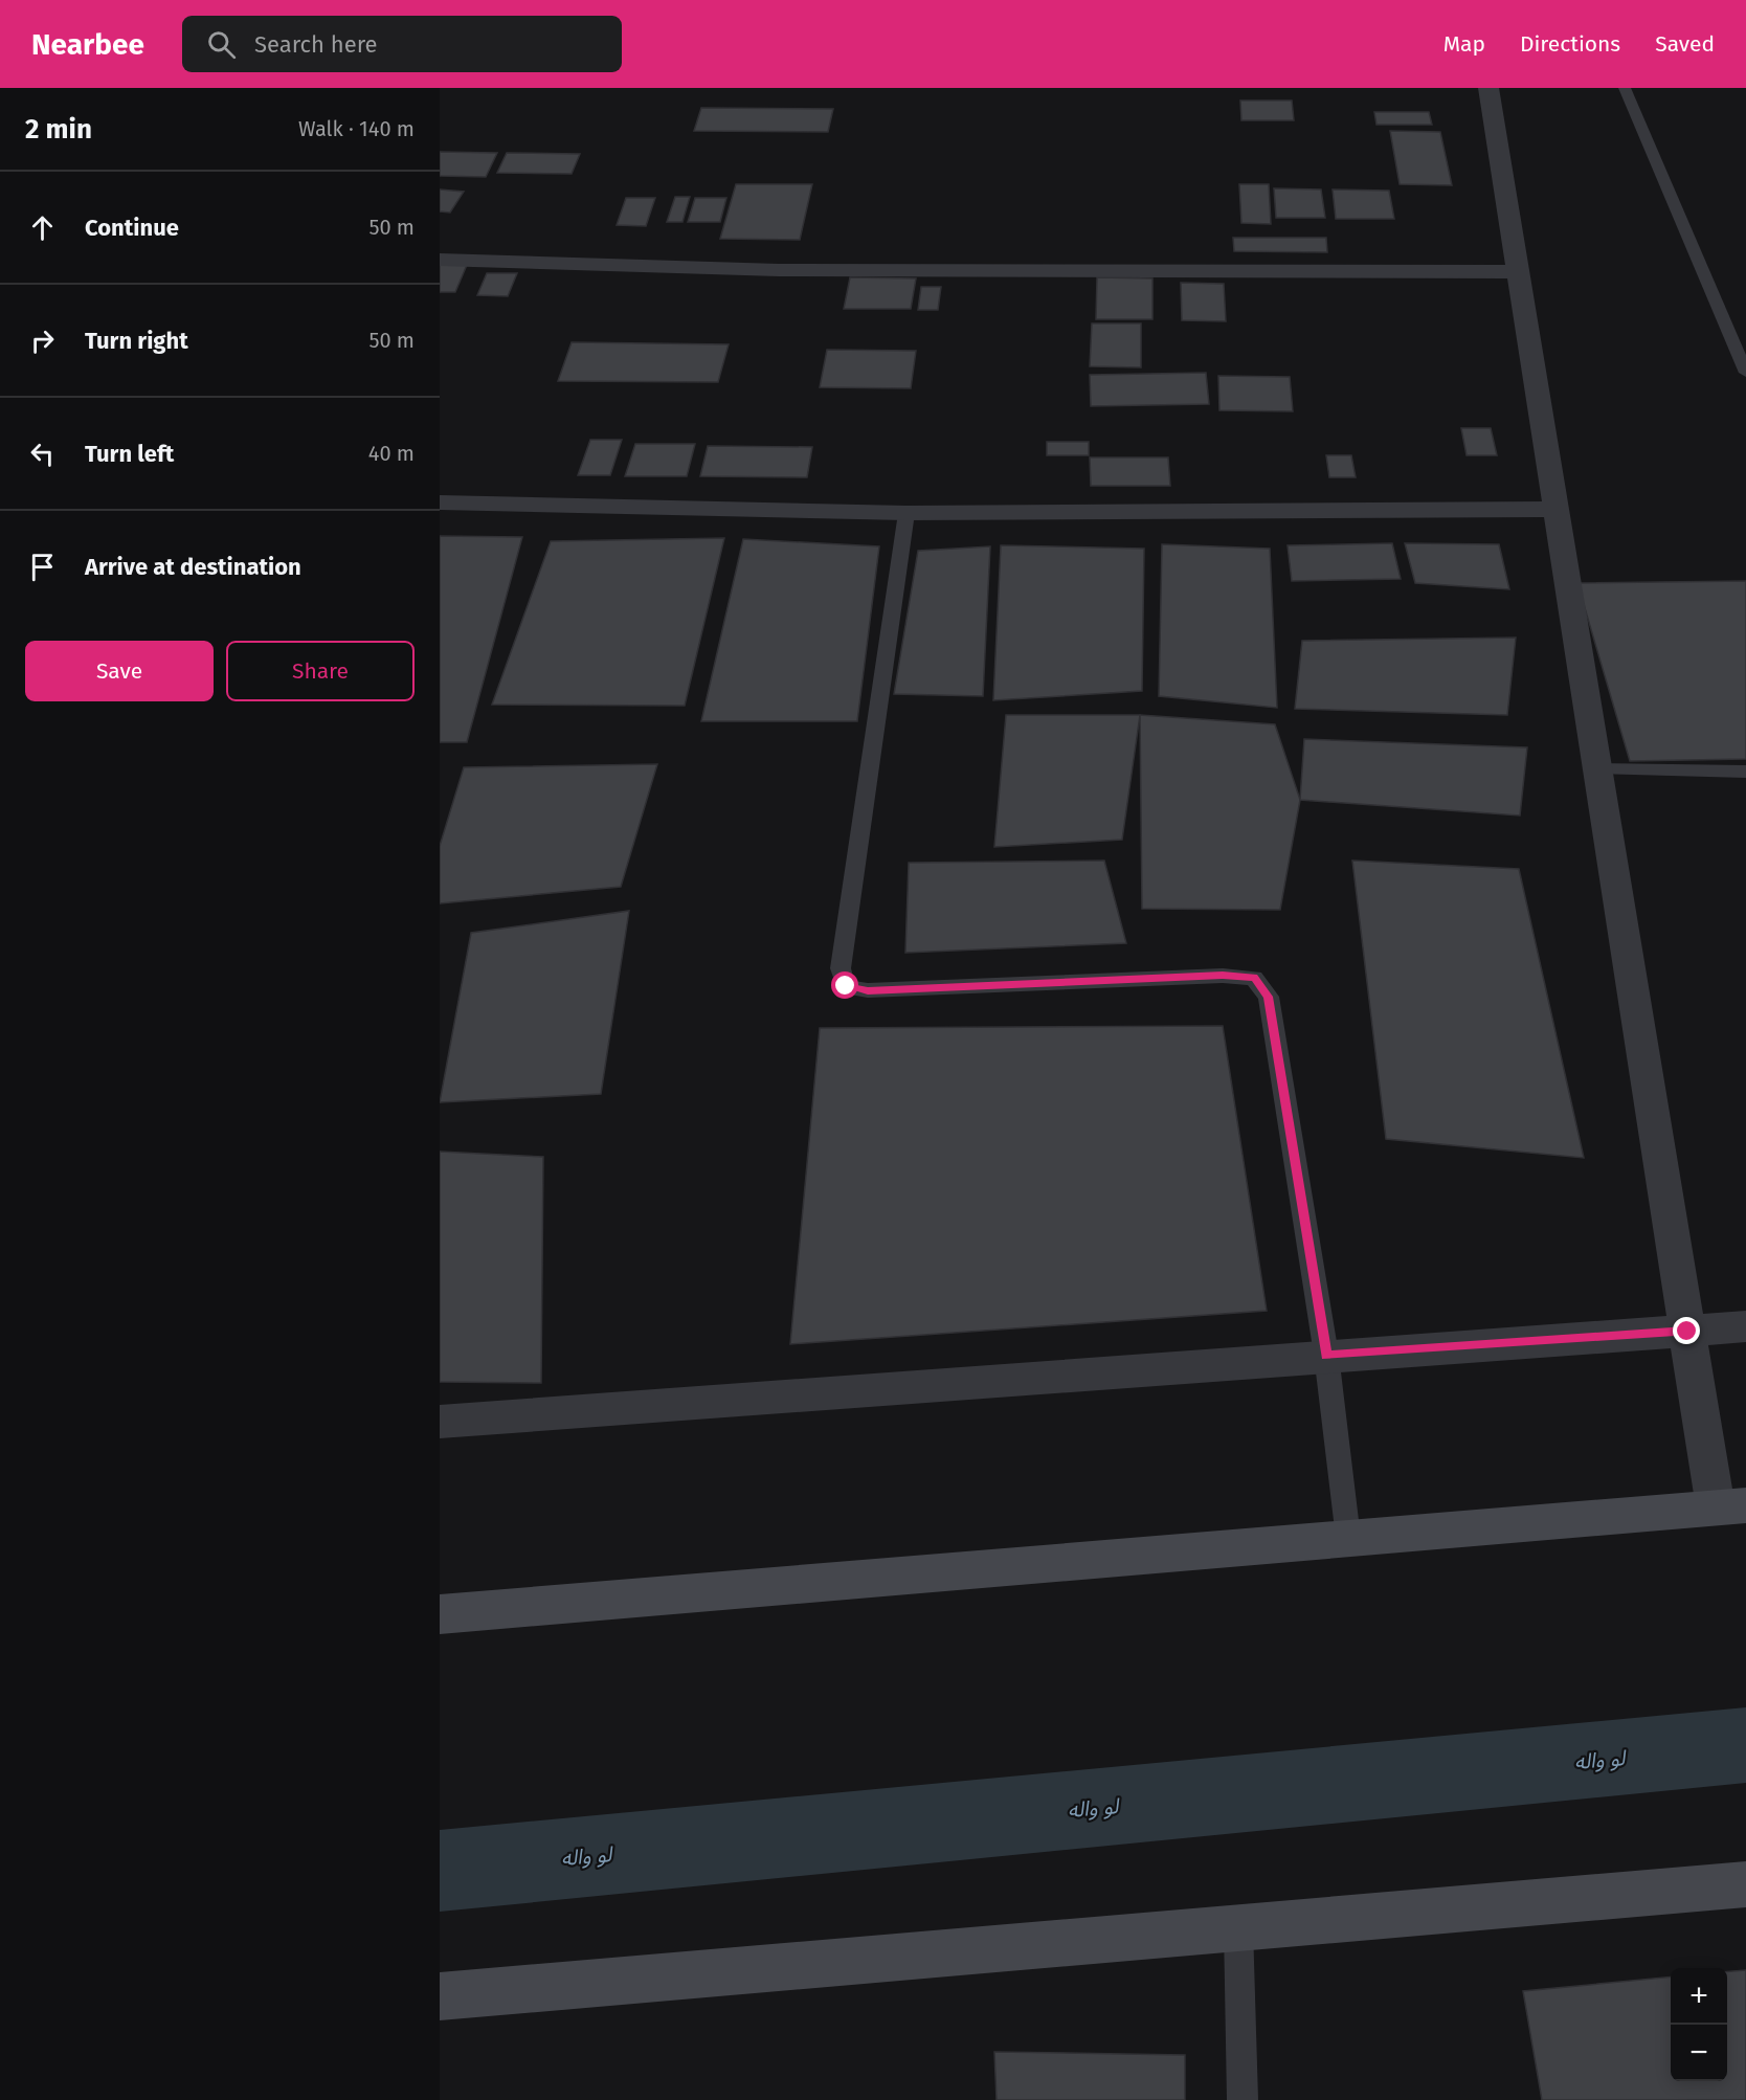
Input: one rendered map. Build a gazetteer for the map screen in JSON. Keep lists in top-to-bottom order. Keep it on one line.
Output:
{"water":["لو واله"],"page":{"header":"Nearbee","search":"Search here","nav":["Map","Directions","Saved"],"heading":["2 min","Walk · 140 m"],"list":[["Continue","50 m"],["Turn right","50 m"],["Turn left","40 m"],"Arrive at destination"],"buttons":["Save","Share"],"map_buttons":["+","−"]}}
